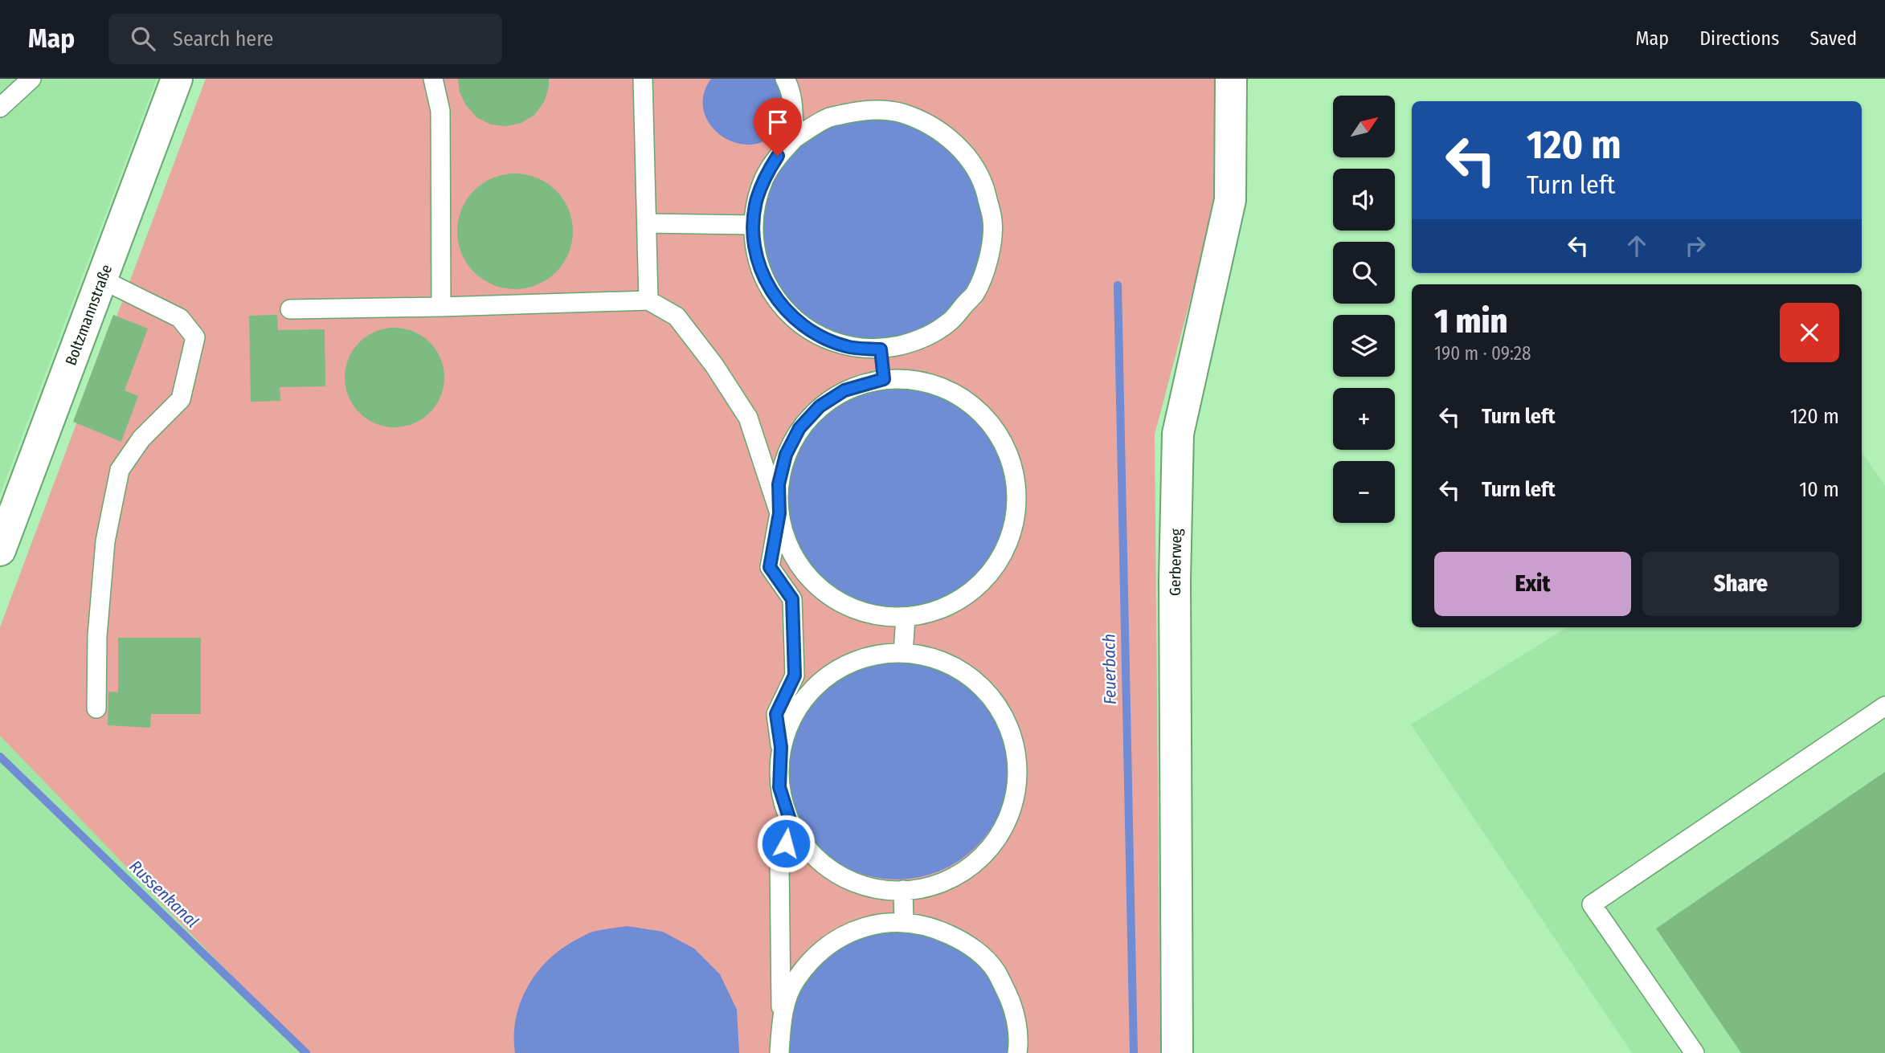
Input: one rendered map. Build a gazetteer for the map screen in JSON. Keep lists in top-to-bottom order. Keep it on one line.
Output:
{"streets":{"street":["Boltzmannstraße","Gerberweg"]},"water":["Feuerbach","Russenkanal"],"north":"top right","page":{"header":"Map","search":"Search here","nav":["Map","Directions","Saved"],"map_buttons":["+","−"],"turn":["120 m","Turn left"],"heading":["1 min","190 m · 09:28"],"list":[{"name":"Turn left","value":"120 m"},{"name":"Turn left","value":"10 m"}],"buttons":["Exit","Share"]}}
